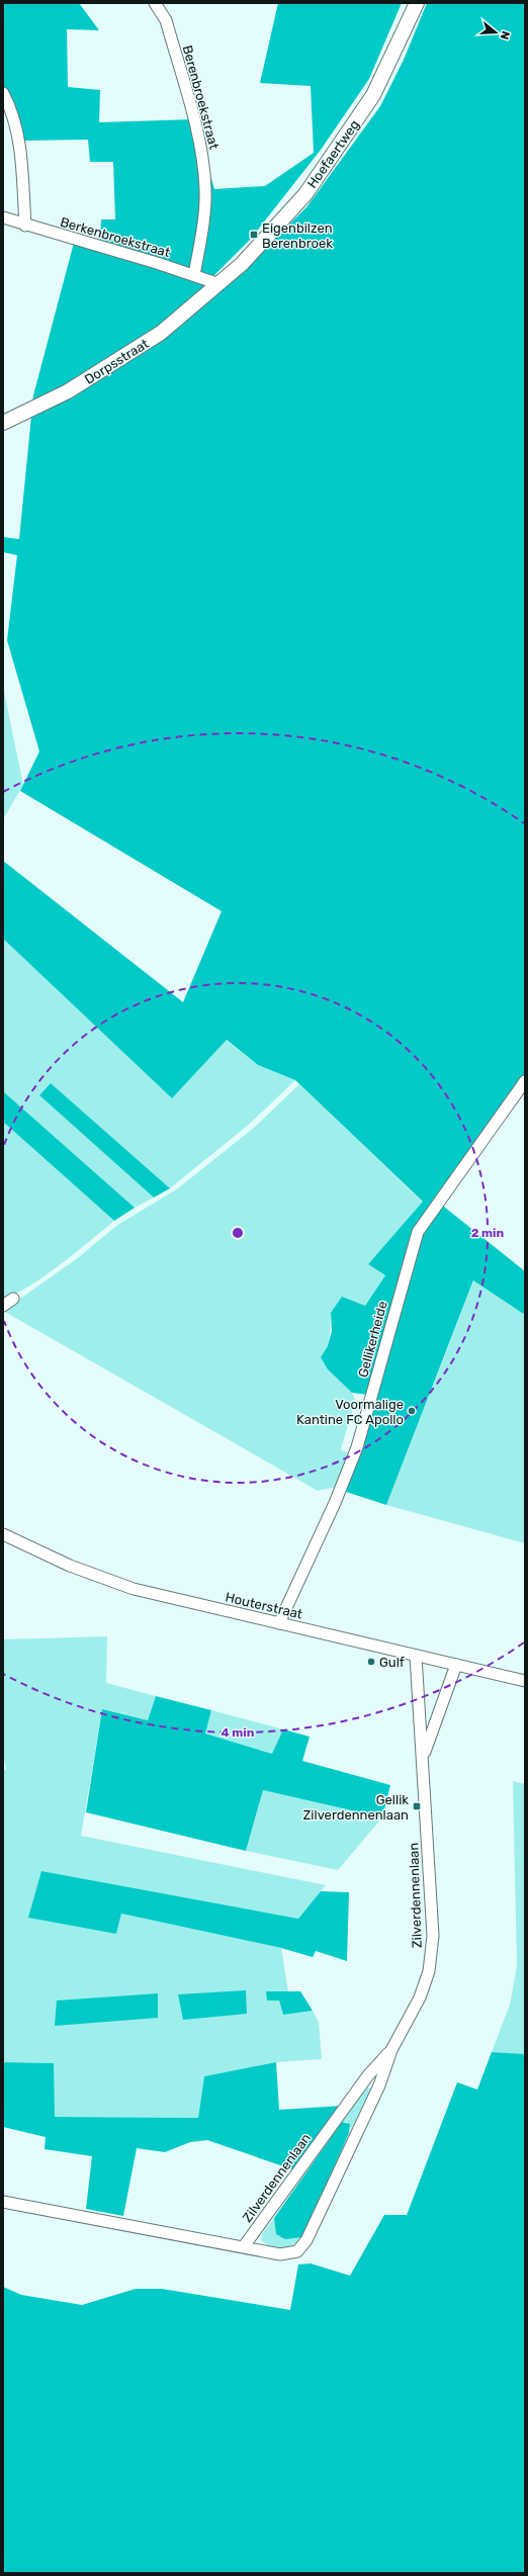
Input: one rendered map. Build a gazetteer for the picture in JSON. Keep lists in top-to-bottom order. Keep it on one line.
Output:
{"streets":{"street":["Berenbroekstraat","Hoefaertweg","Berkenbroekstraat","Dorpsstraat","Gellikerheide","Houterstraat","Zilverdennenlaan"]},"crossings":[["Berenbroekstraat","Berkenbroekstraat"],["Hoefaertweg","Berkenbroekstraat"],["Hoefaertweg","Dorpsstraat"],["Berkenbroekstraat","Dorpsstraat"],["Gellikerheide","Houterstraat"],["Houterstraat","Zilverdennenlaan"]],"places":{"transit":["Eigenbilzen Berenbroek","Gellik Zilverdennenlaan"],"other":["Voormalige Kantine FC Apollo","Gulf"]},"north":"right","rings":["2 min","4 min"]}
